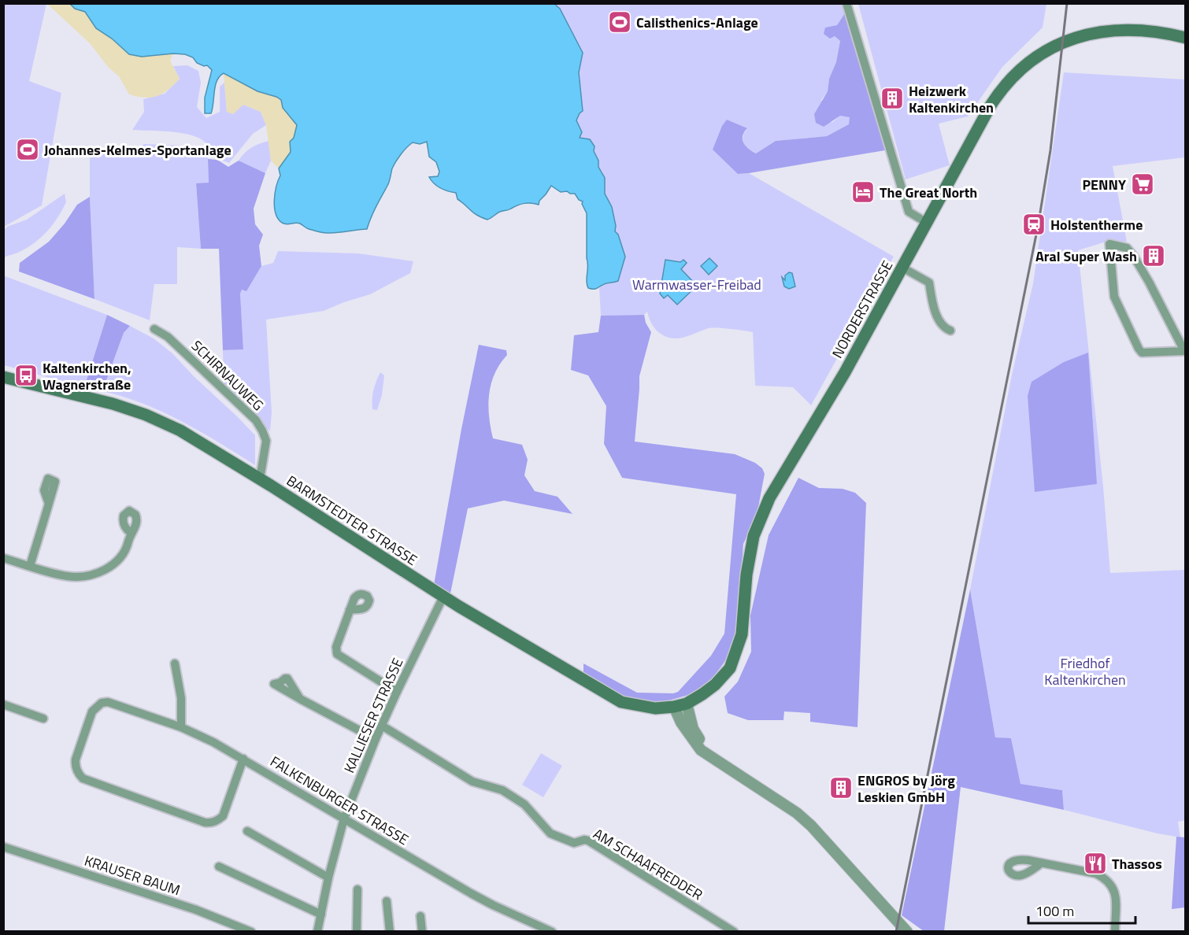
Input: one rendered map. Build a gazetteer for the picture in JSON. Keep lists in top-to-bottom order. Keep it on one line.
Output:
{"streets":{"main road":["NORDERSTRASSE","BARMSTEDTER STRASSE"],"street":["SCHIRNAUWEG","KALLIESER STRASSE","FALKENBURGER STRASSE","AM SCHAAFREDDER","KRAUSER BAUM"]},"crossings":[["NORDERSTRASSE","BARMSTEDTER STRASSE"],["SCHIRNAUWEG","BARMSTEDTER STRASSE"],["BARMSTEDTER STRASSE","KALLIESER STRASSE"],["KALLIESER STRASSE","FALKENBURGER STRASSE"],["KALLIESER STRASSE","AM SCHAAFREDDER"]],"parks":["Warmwasser-Freibad","Friedhof Kaltenkirchen"],"places":{"sports":["Calisthenics-Anlage","Johannes-Kelmes-Sportanlage"],"building":["Heizwerk Kaltenkirchen","Aral Super Wash","ENGROS by Jörg Leskien GmbH"],"supermarket":["PENNY"],"hotel":["The Great North"],"station":["Holstentherme"],"bus stop":["Kaltenkirchen, Wagnerstraße"],"restaurant":["Thassos"]},"scale_bar":"100 m"}
